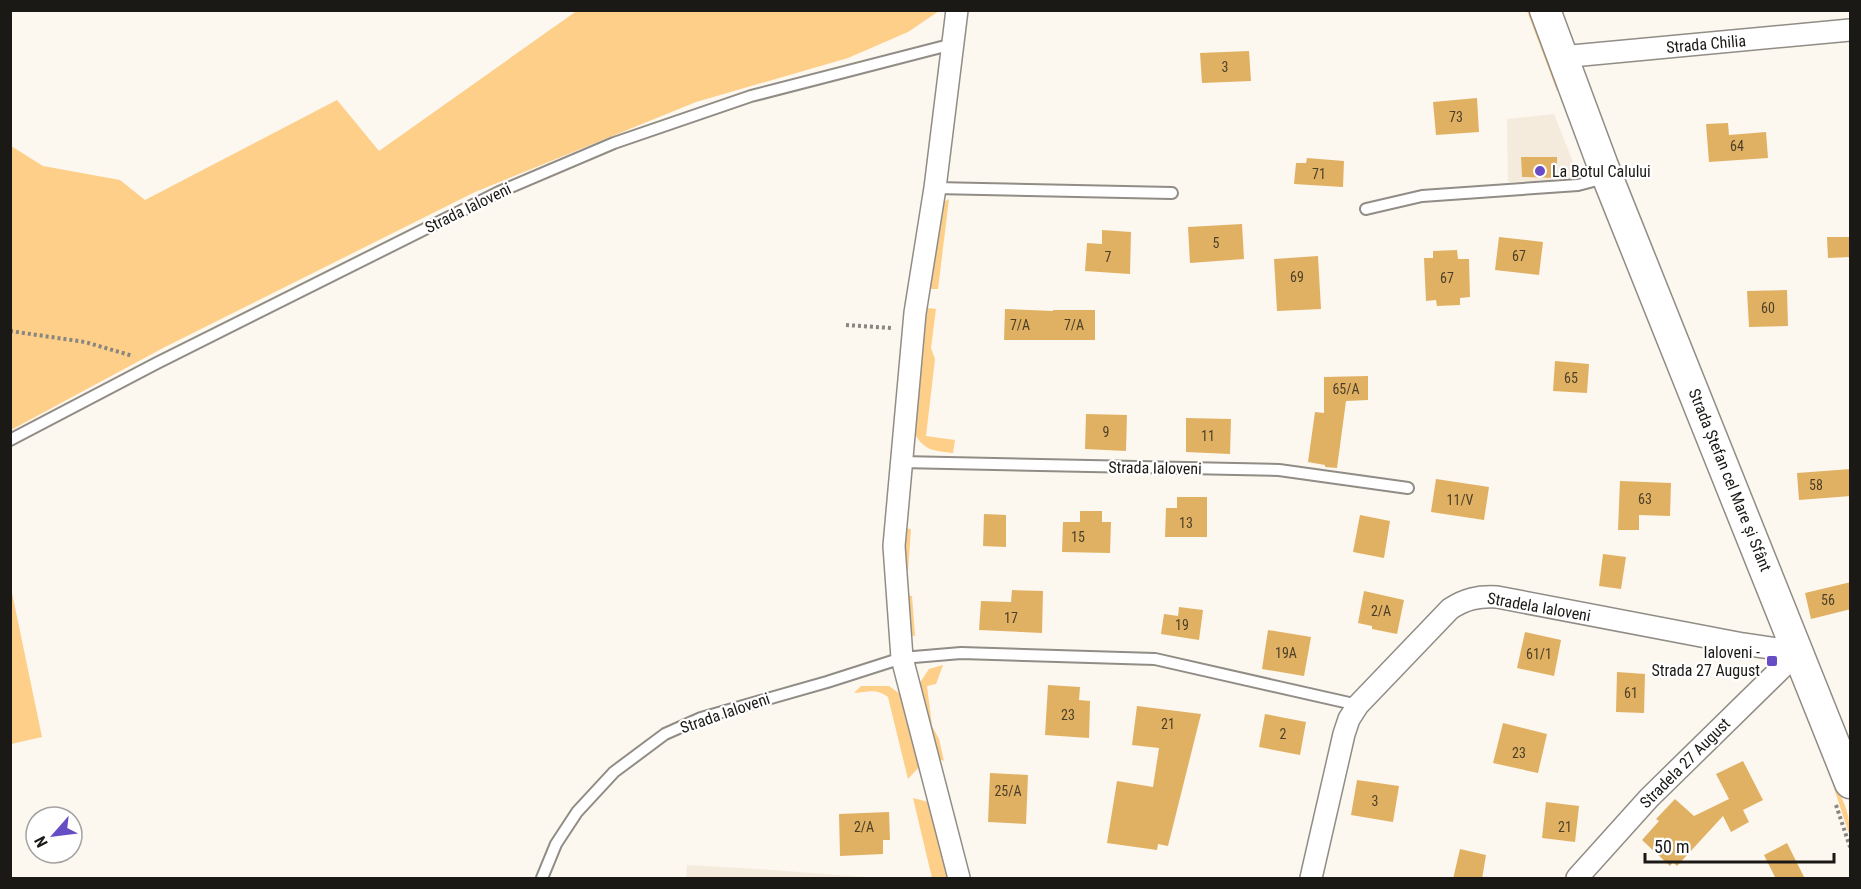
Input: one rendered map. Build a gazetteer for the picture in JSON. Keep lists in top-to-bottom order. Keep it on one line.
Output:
{"streets":{"main road":["Strada Ștefan cel Mare și Sfânt"],"street":["Strada Chilia","Stradela Ialoveni","Stradela 27 August"],"lane":["Strada Ialoveni"]},"crossings":[["Strada Chilia","Strada Ștefan cel Mare și Sfânt"],["Strada Ialoveni","Stradela Ialoveni"],["Strada Ștefan cel Mare și Sfânt","Stradela Ialoveni"],["Strada Ștefan cel Mare și Sfânt","Stradela 27 August"],["Stradela Ialoveni","Stradela 27 August"]],"places":{"other":["La Botul Calului"],"transit":["Ialoveni - Strada 27 August"]},"house_numbers":["3","73","64","71","5","67","7","69","67","60","7/A","7/A","65","65/A","9","11","58","63","11/V","13","15","56","2/A","17","19","19A","61/1","61","23","21","2","23","25/A","3","2/A","21"],"scale_bar":"50 m","north":"bottom left"}
